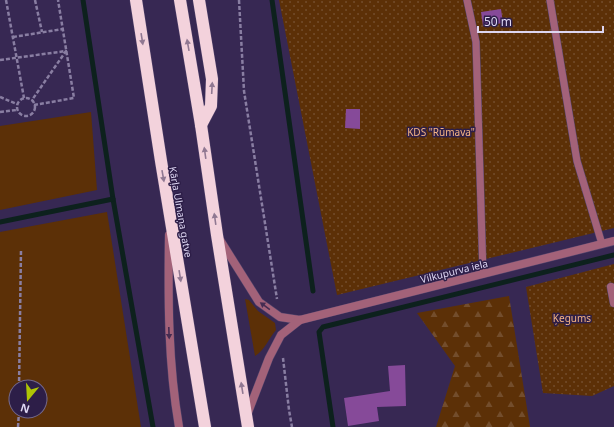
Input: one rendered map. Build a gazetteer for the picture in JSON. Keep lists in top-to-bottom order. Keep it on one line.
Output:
{"streets":{"highway":["Kārļa Ulmaņa gatve"],"street":["Vilkupurva iela"]},"parks":["KDS \"Rūmava\"","Ķegums"],"scale_bar":"50 m","north":"bottom"}
